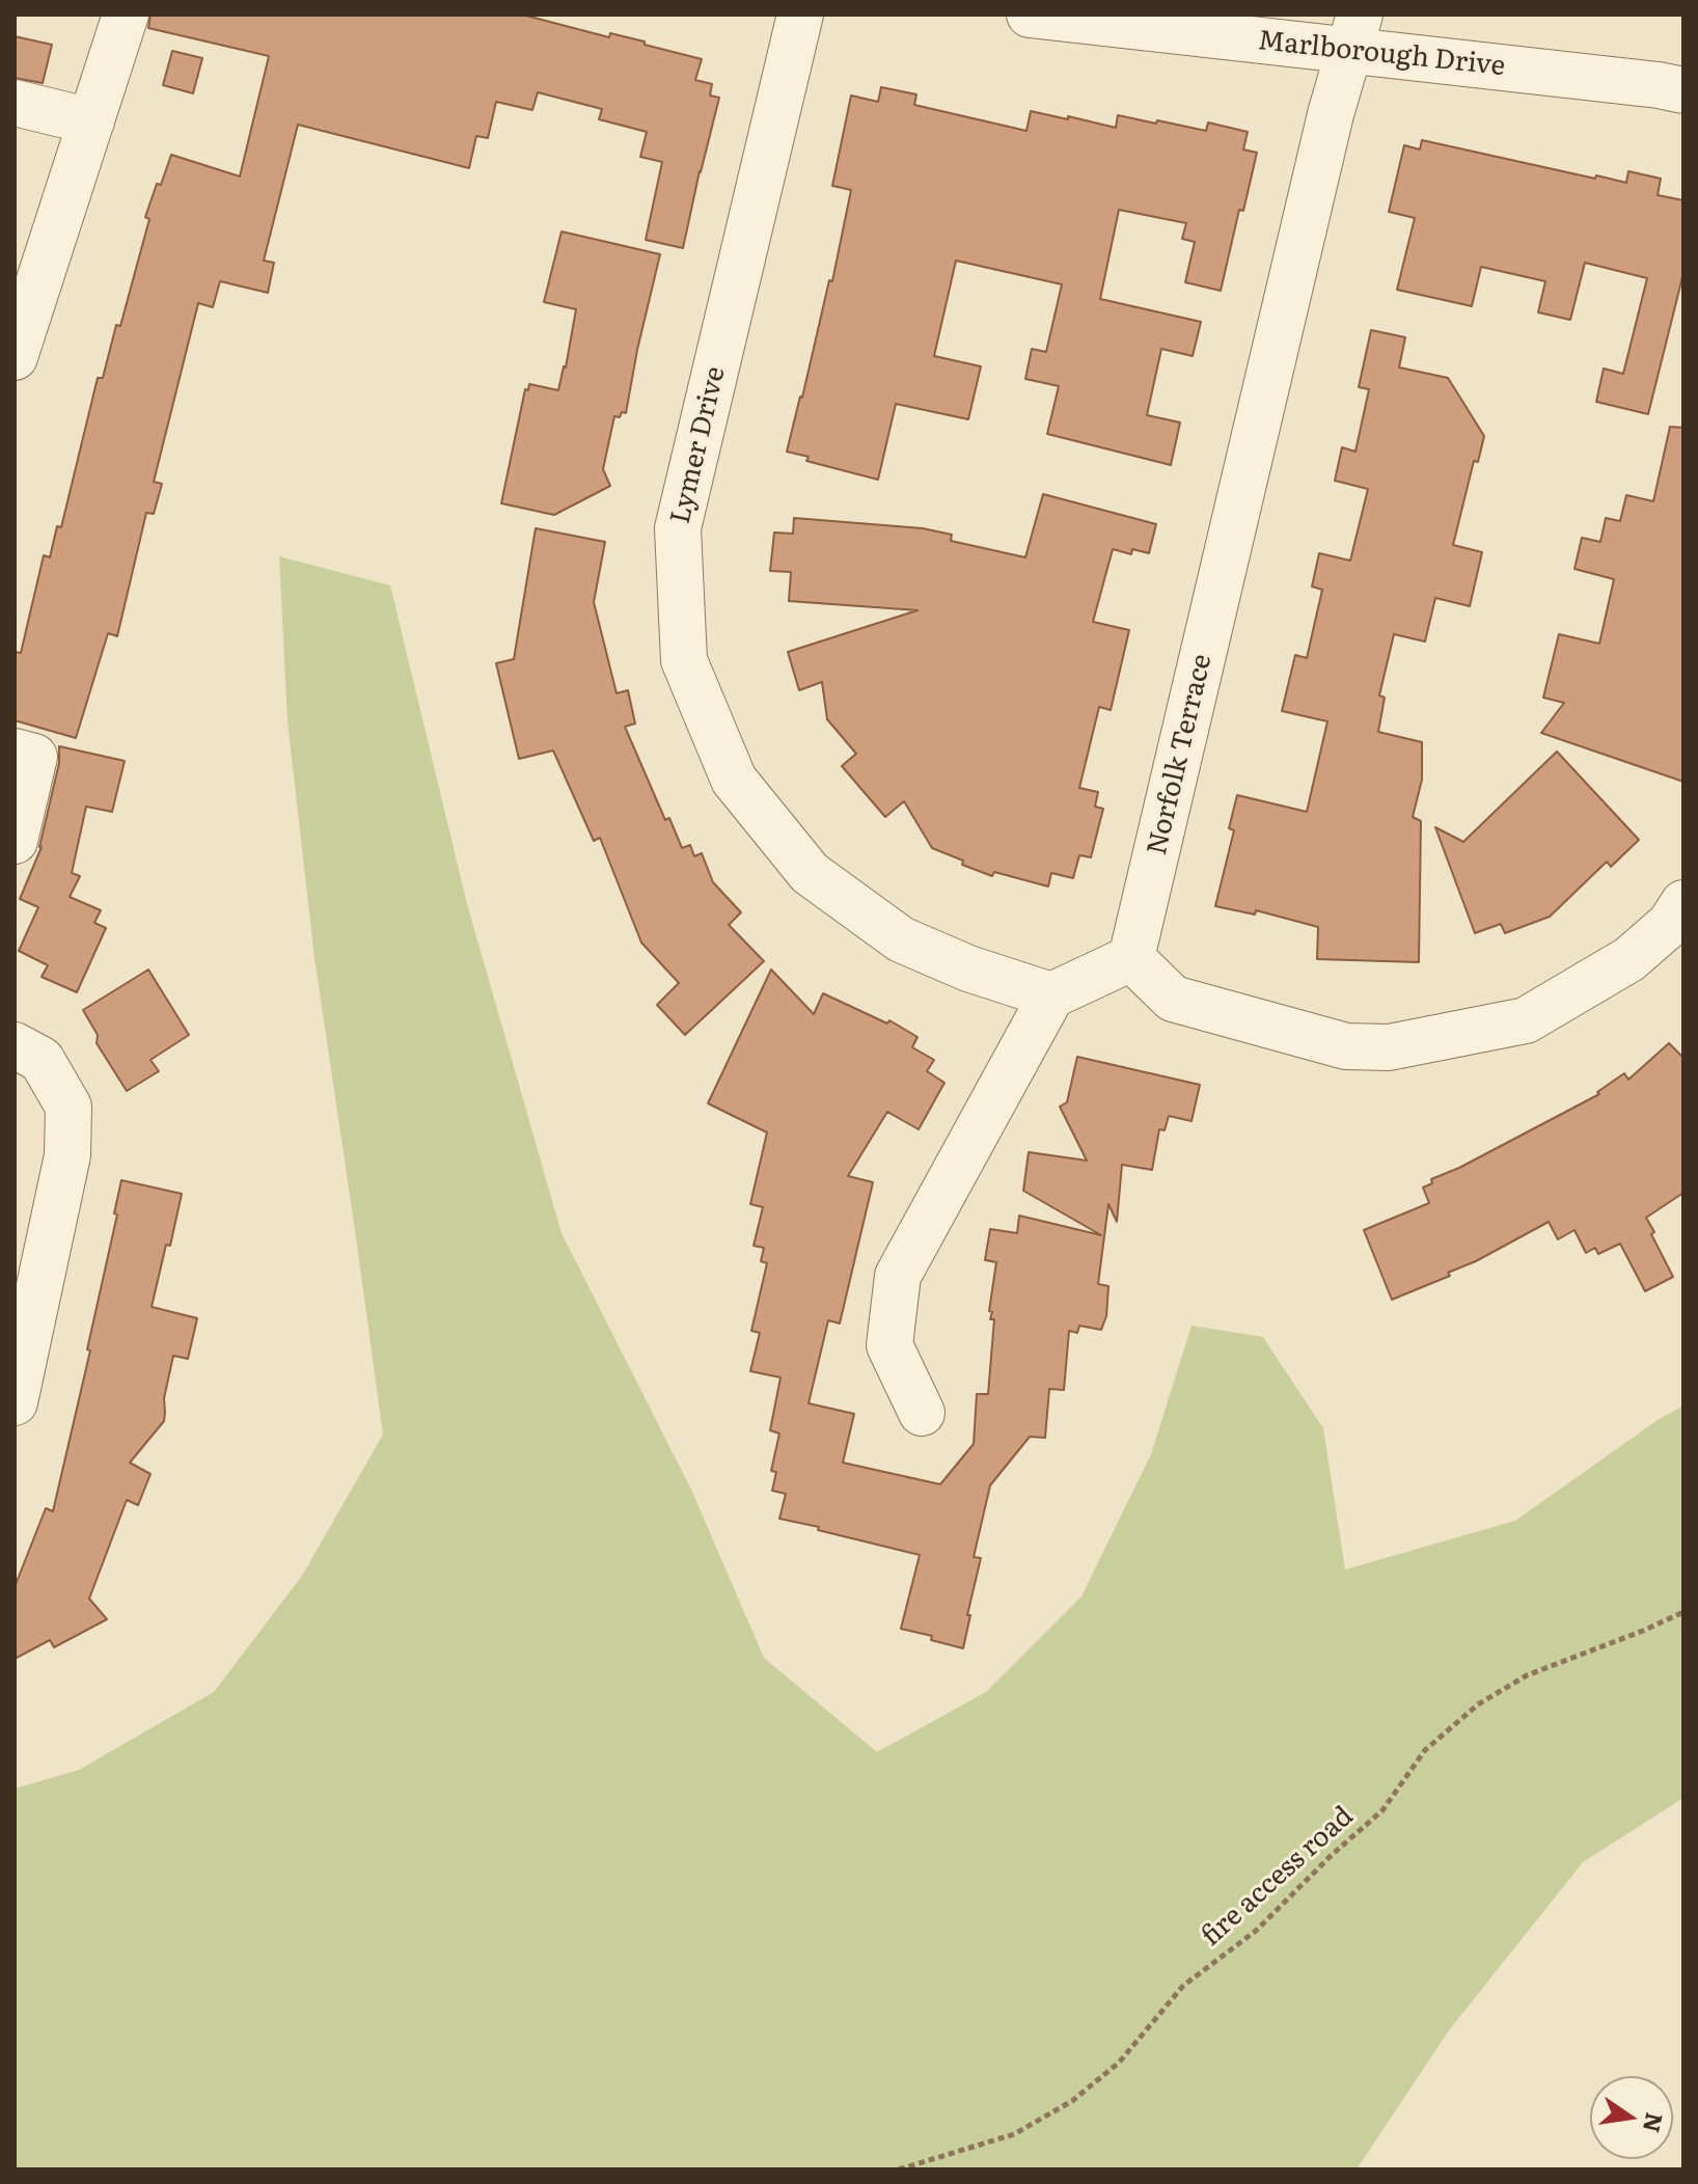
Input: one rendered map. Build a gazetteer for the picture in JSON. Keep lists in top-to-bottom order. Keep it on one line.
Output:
{"streets":{"street":["Marlborough Drive","Lymer Drive","Norfolk Terrace"],"path":["fire access road"]},"crossings":[["Marlborough Drive","Norfolk Terrace"]],"north":"right"}
